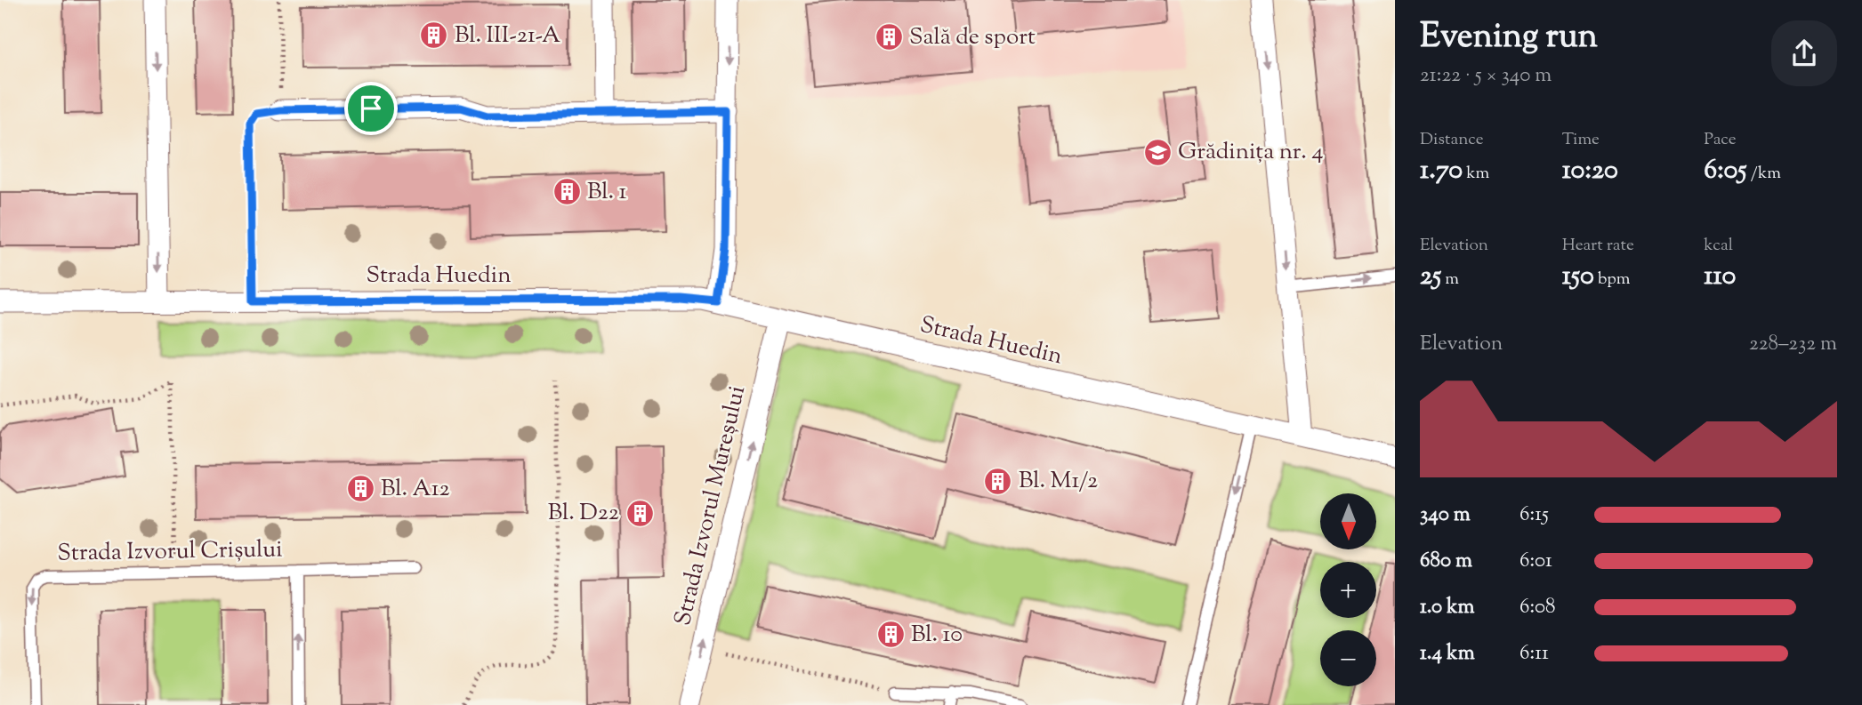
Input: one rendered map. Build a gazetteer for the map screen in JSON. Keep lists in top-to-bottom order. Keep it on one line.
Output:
{"streets":{"street":["Strada Huedin","Strada Izvorul Mureșului"],"lane":["Strada Izvorul Crișului"]},"crossings":[["Strada Huedin","Strada Izvorul Mureșului"]],"one_way":["Strada Izvorul Mureșului"],"places":{"building":["Bl. III-21-A","Sală de sport","Bl. 1","Bl. M1/2","Bl. A12","Bl. D22","Bl. 10"],"school or university":["Grădinița nr. 4"]},"north":"bottom","page":{"heading":["Evening run","21:22 · 5 × 340 m"],"stats":[["Distance","1.70 km"],["Time","10:20"],["Pace","6:05 /km"],["Elevation","25 m"],["Heart rate","150 bpm"],["kcal","110"]],"chart":["Elevation","228–232 m"],"list":[{"name":"340 m","note":"6:15"},{"name":"680 m","note":"6:01"},{"name":"1.0 km","note":"6:08"},{"name":"1.4 km","note":"6:11"}],"map_buttons":["+","−"]}}
